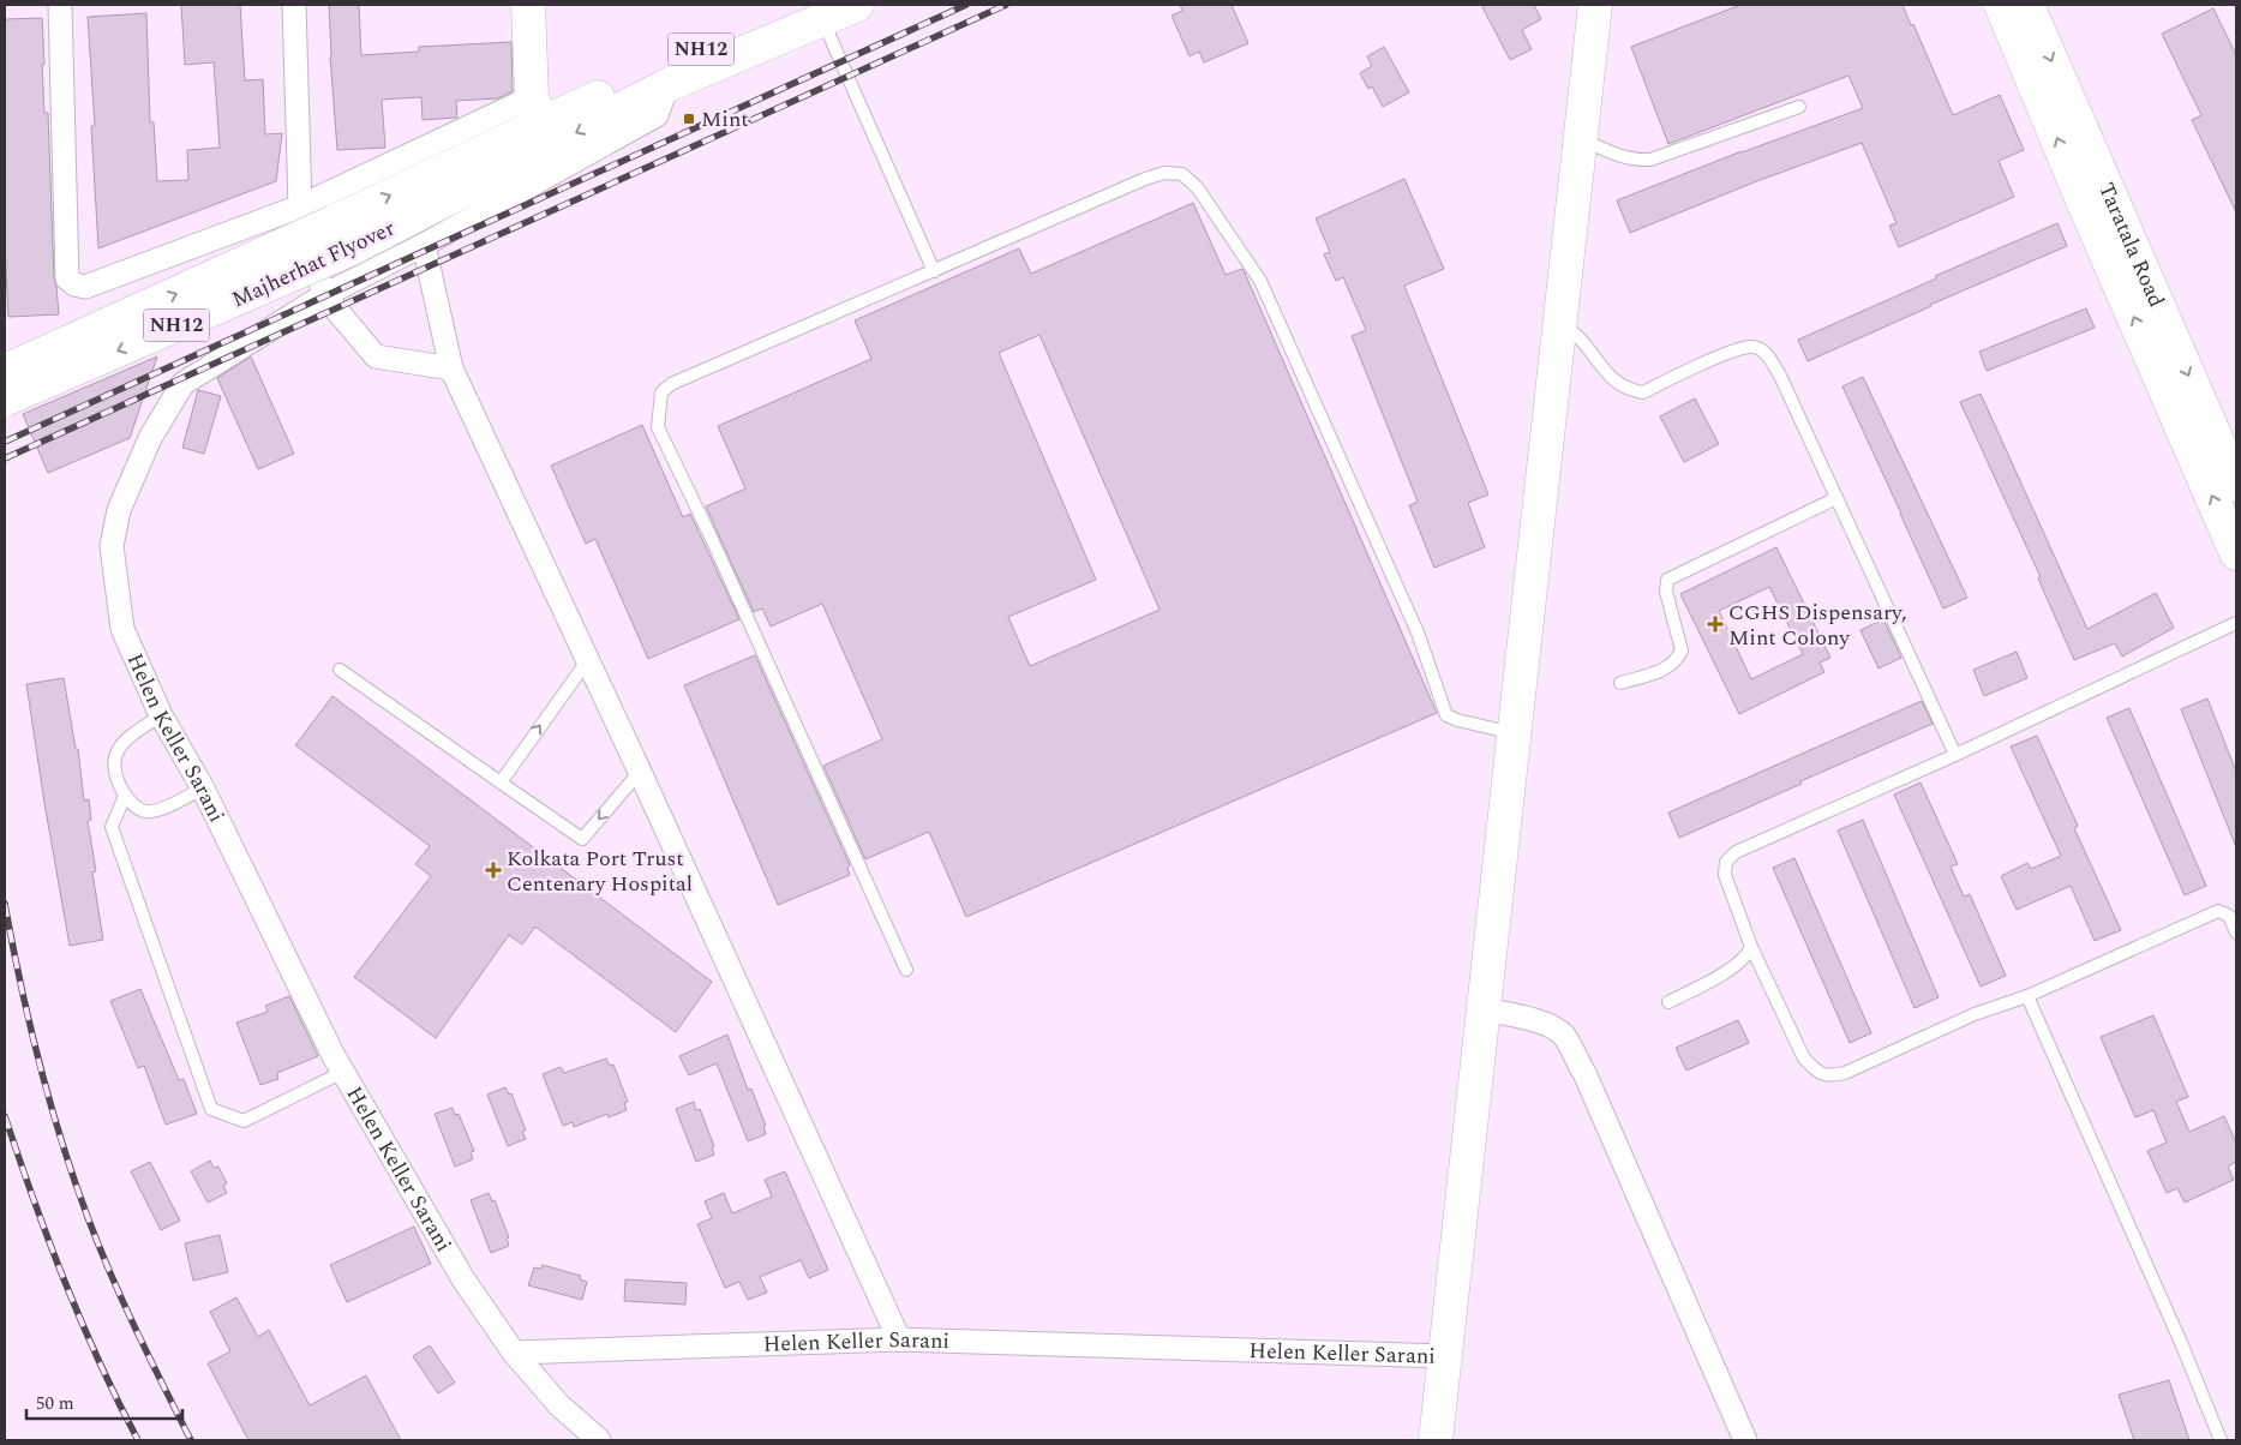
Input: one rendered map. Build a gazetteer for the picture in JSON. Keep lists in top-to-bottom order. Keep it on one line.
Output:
{"streets":{"main road":["NH12","Taratala Road","Majherhat Flyover"],"street":["Helen Keller Sarani"]},"crossings":[["NH12","Majherhat Flyover"],["NH12","Helen Keller Sarani"]],"places":{"transit":["Mint"],"health":["CGHS Dispensary, Mint Colony","Kolkata Port Trust Centenary Hospital"]},"scale_bar":"50 m"}
